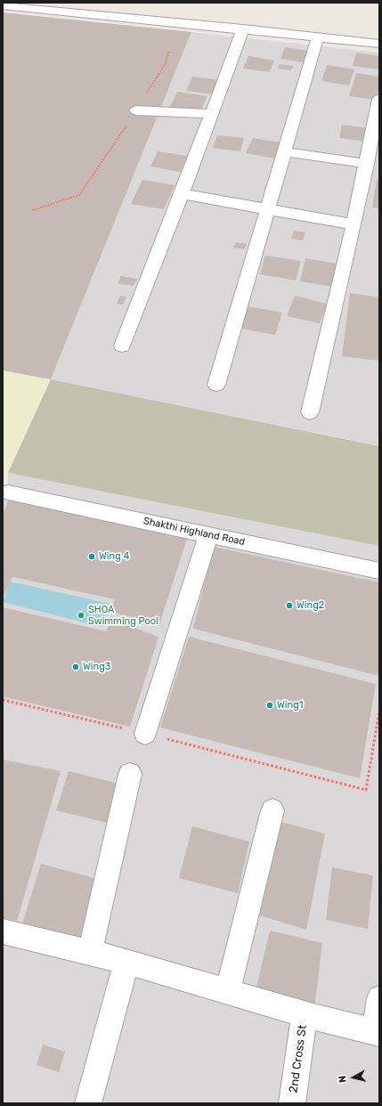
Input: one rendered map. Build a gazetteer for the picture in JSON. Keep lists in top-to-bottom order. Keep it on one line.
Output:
{"streets":{"street":["Shakthi Highland Road","2nd Cross St"]},"places":["Wing 4","Wing2","SHOA Swimming Pool","Wing3","Wing1"],"north":"left"}
